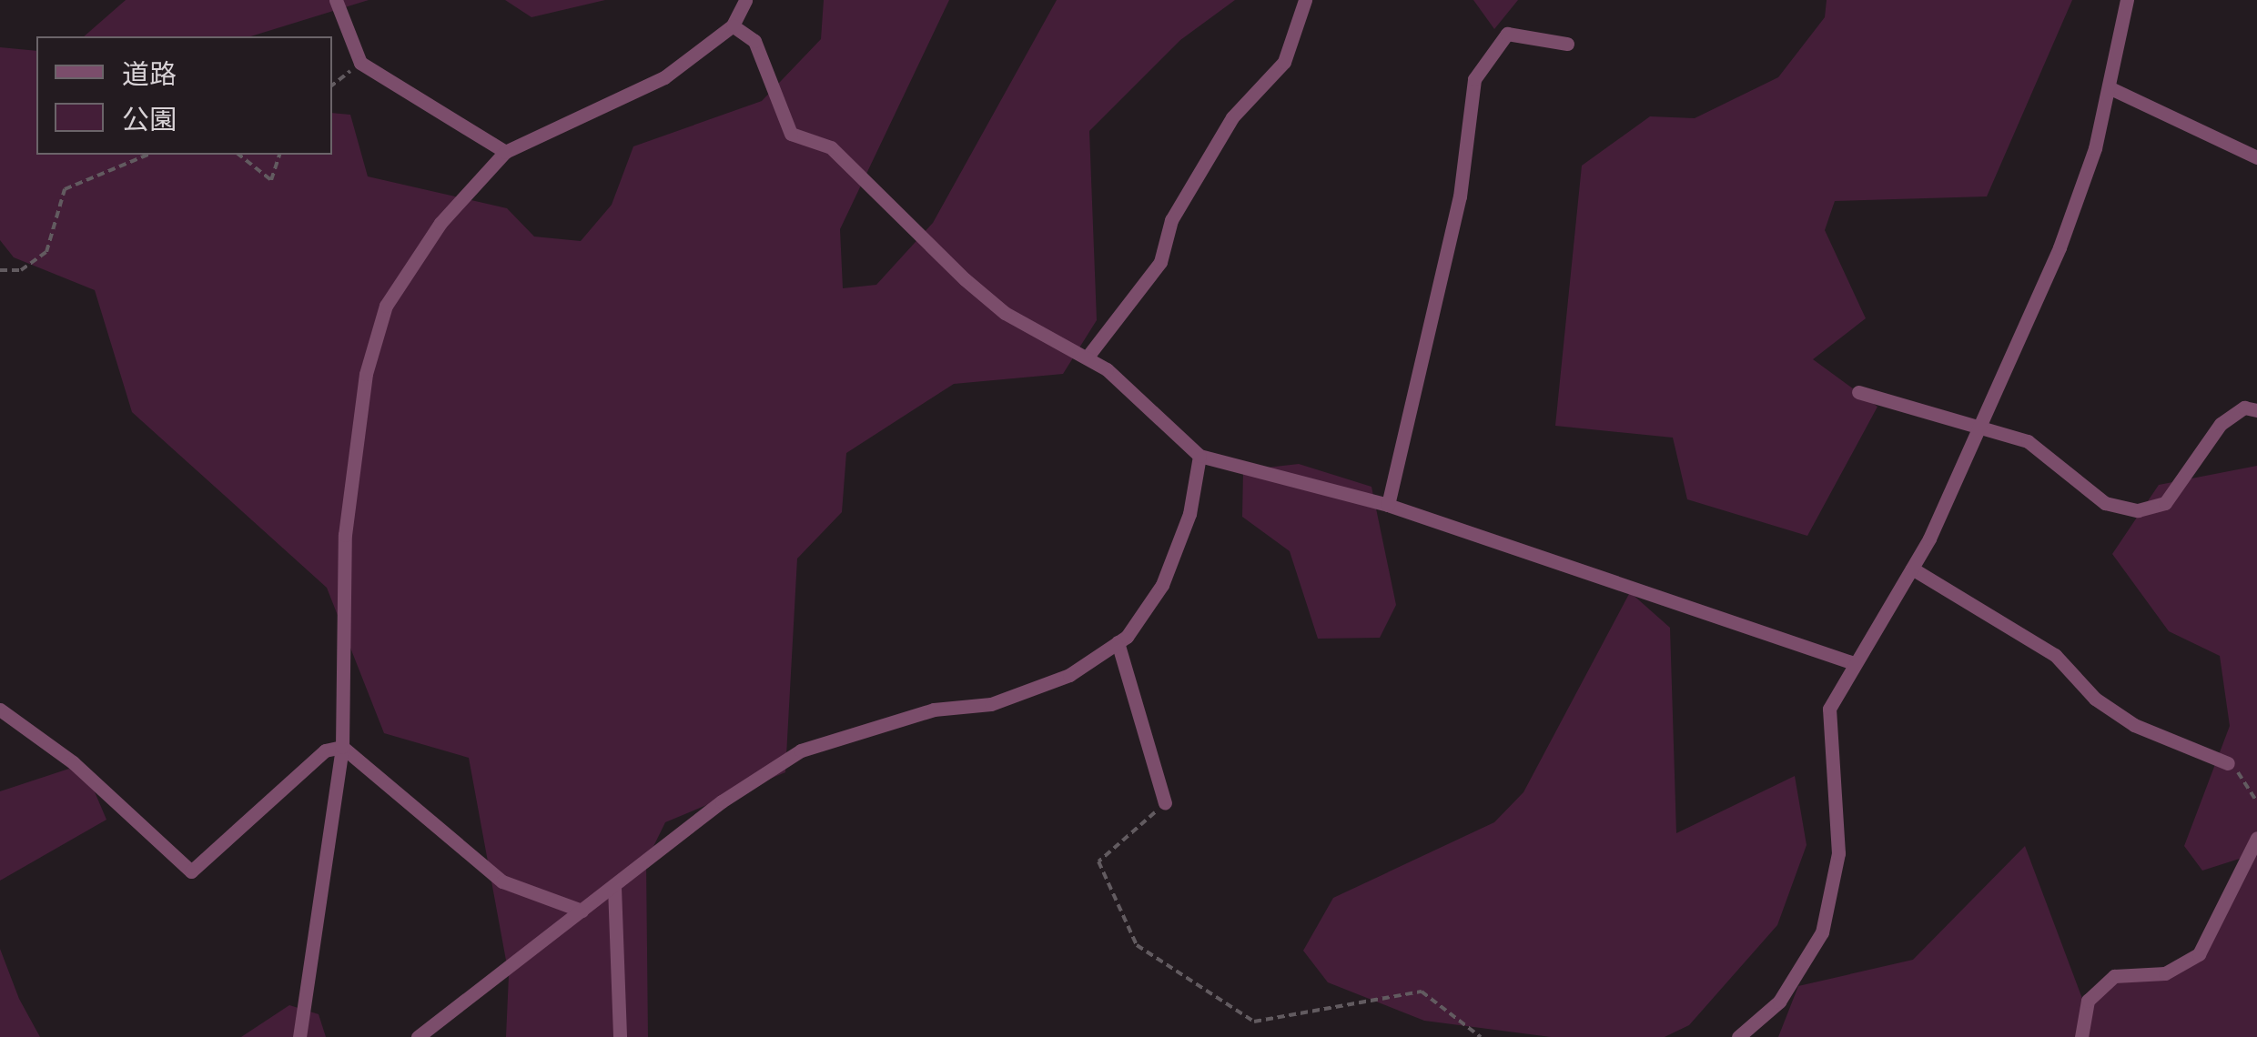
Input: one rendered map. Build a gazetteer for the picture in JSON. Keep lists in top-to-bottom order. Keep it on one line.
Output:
{"legend":["道路","公園"]}
